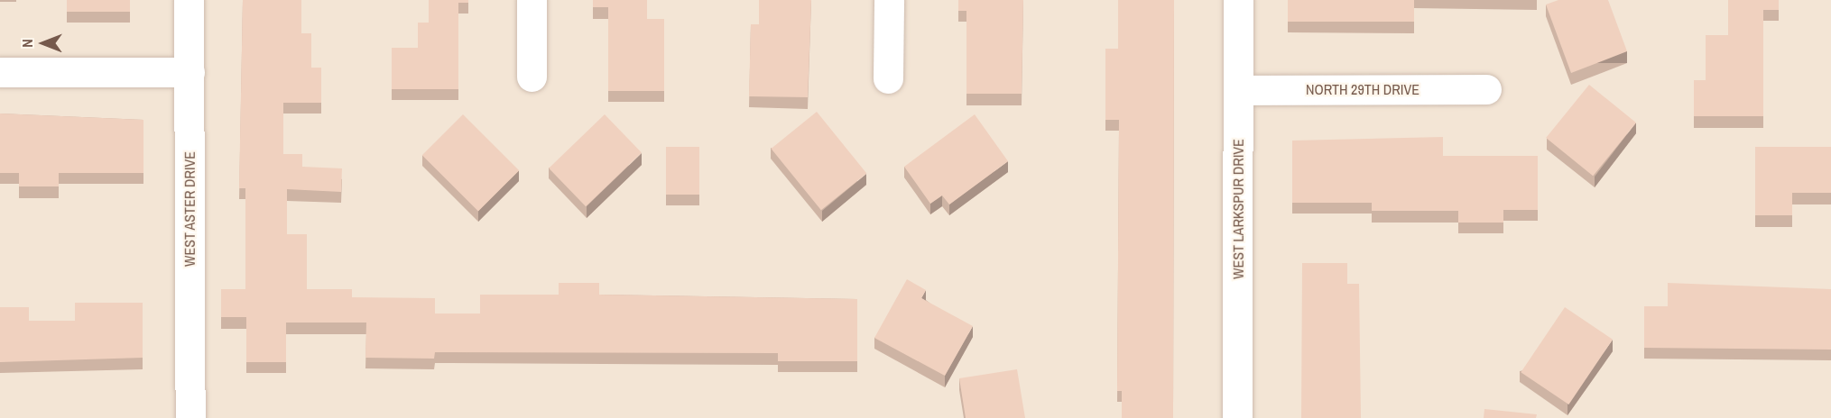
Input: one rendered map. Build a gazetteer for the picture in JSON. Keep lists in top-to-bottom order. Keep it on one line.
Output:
{"streets":{"street":["NORTH 29TH DRIVE","WEST ASTER DRIVE","WEST LARKSPUR DRIVE"]},"crossings":[["NORTH 29TH DRIVE","WEST LARKSPUR DRIVE"]],"north":"left"}
